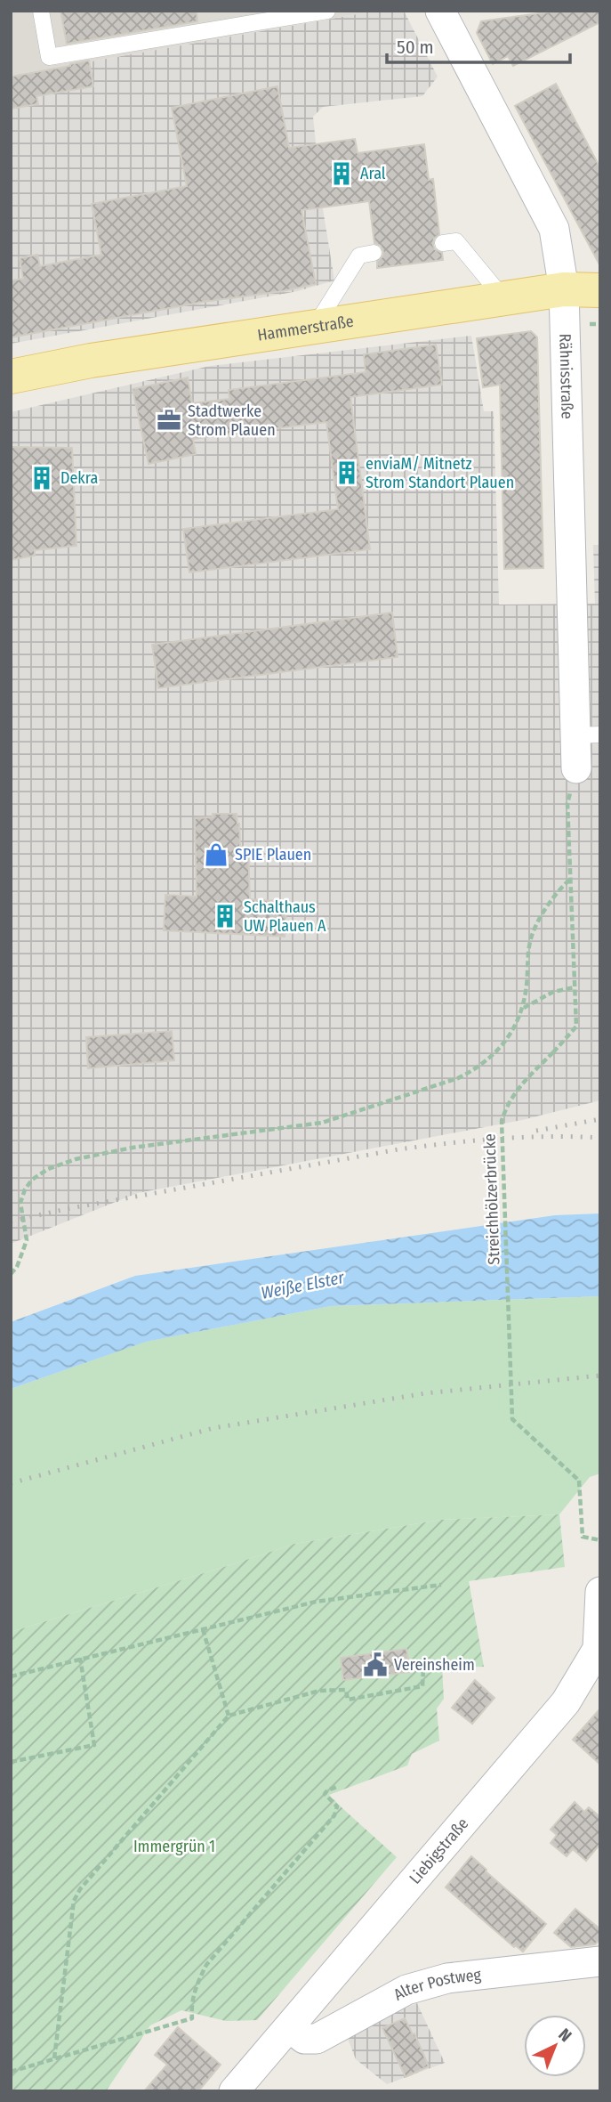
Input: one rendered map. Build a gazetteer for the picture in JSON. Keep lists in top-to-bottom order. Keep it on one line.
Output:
{"streets":{"main road":["Hammerstraße"],"street":["Rähnisstraße","Liebigstraße","Alter Postweg"],"path":["Streichhölzerbrücke"]},"crossings":[["Hammerstraße","Rähnisstraße"],["Rähnisstraße","Streichhölzerbrücke"],["Liebigstraße","Alter Postweg"]],"water":["Weiße Elster"],"parks":["Immergrün 1"],"places":{"building":["Aral","enviaM/ Mitnetz Strom Standort Plauen","Dekra","Schalthaus UW Plauen A"],"office":["Stadtwerke Strom Plauen"],"shop":["SPIE Plauen"],"public building":["Vereinsheim"]},"scale_bar":"50 m","north":"top right"}
